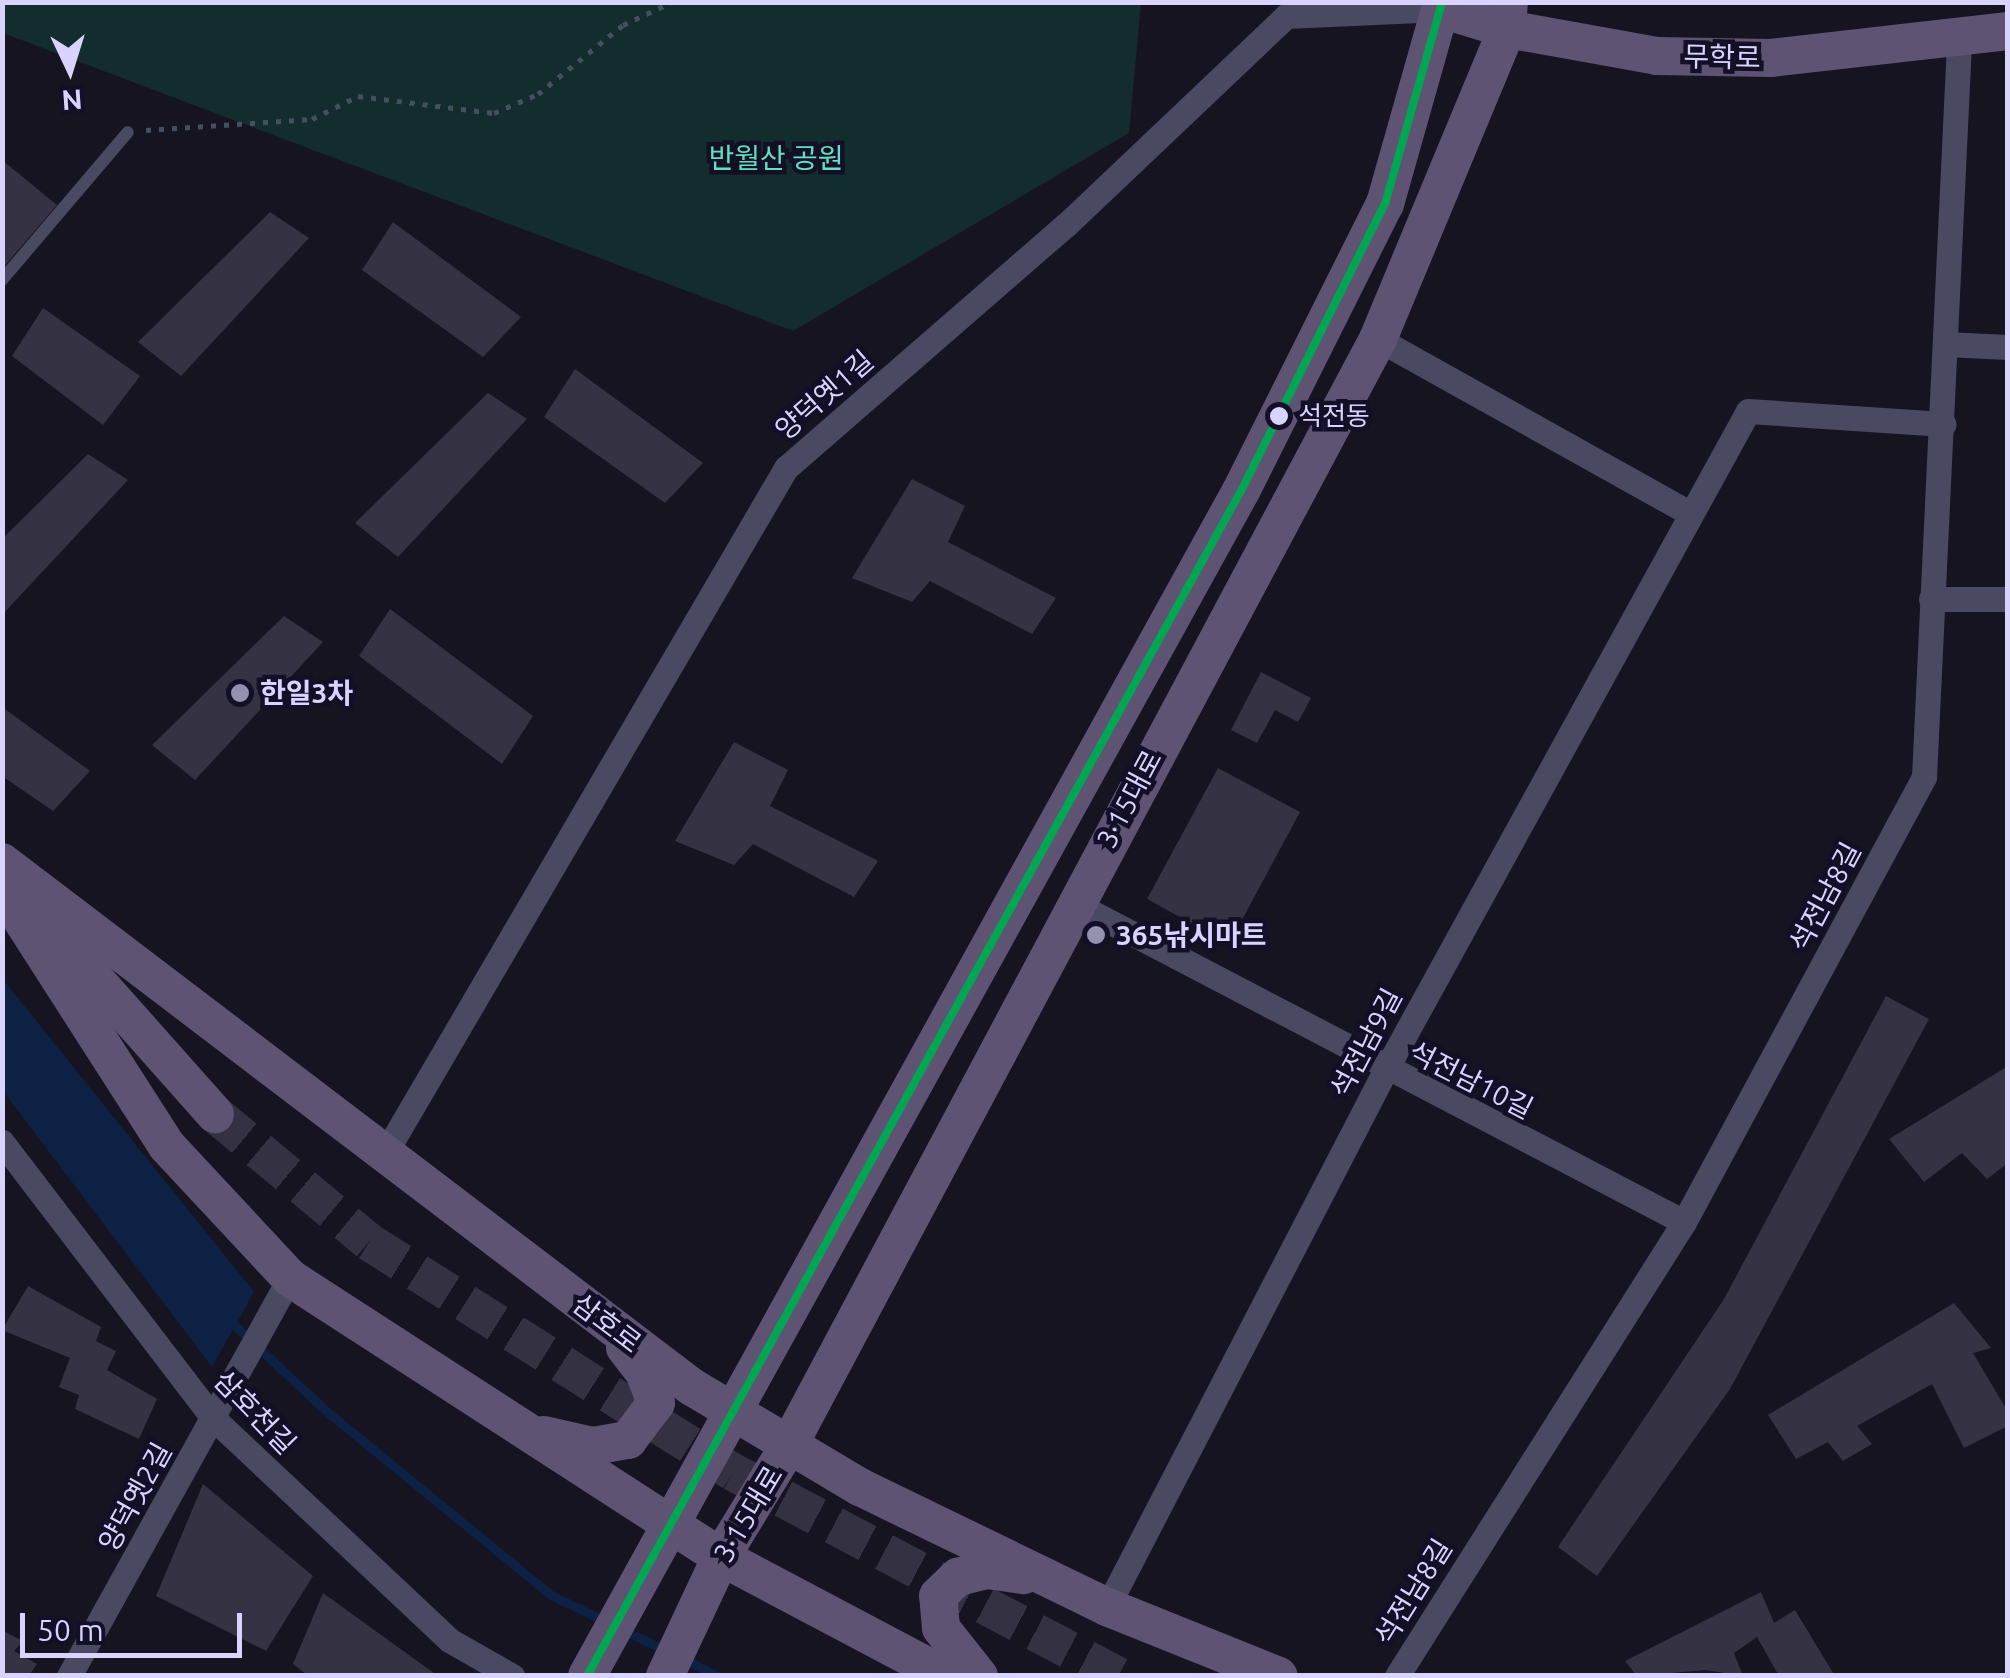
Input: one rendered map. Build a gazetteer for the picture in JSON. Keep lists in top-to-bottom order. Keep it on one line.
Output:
{"streets":{"main road":["무학로","3·15대로","삼호로"],"street":["양덕옛1길","석전남8길","석전남9길","석전남10길","삼호천길","양덕옛2길"]},"crossings":[["무학로","양덕옛1길"],["무학로","3·15대로"],["무학로","석전남8길"],["양덕옛1길","3·15대로"],["양덕옛1길","삼호로"],["3·15대로","석전남10길"],["3·15대로","삼호로"],["석전남8길","석전남9길"],["석전남8길","석전남10길"],["석전남9길","석전남10길"],["석전남9길","삼호로"],["삼호천길","양덕옛2길"]],"parks":["반월산 공원"],"places":["석전동","한일3차","365낚시마트"],"scale_bar":"50 m","north":"bottom"}
